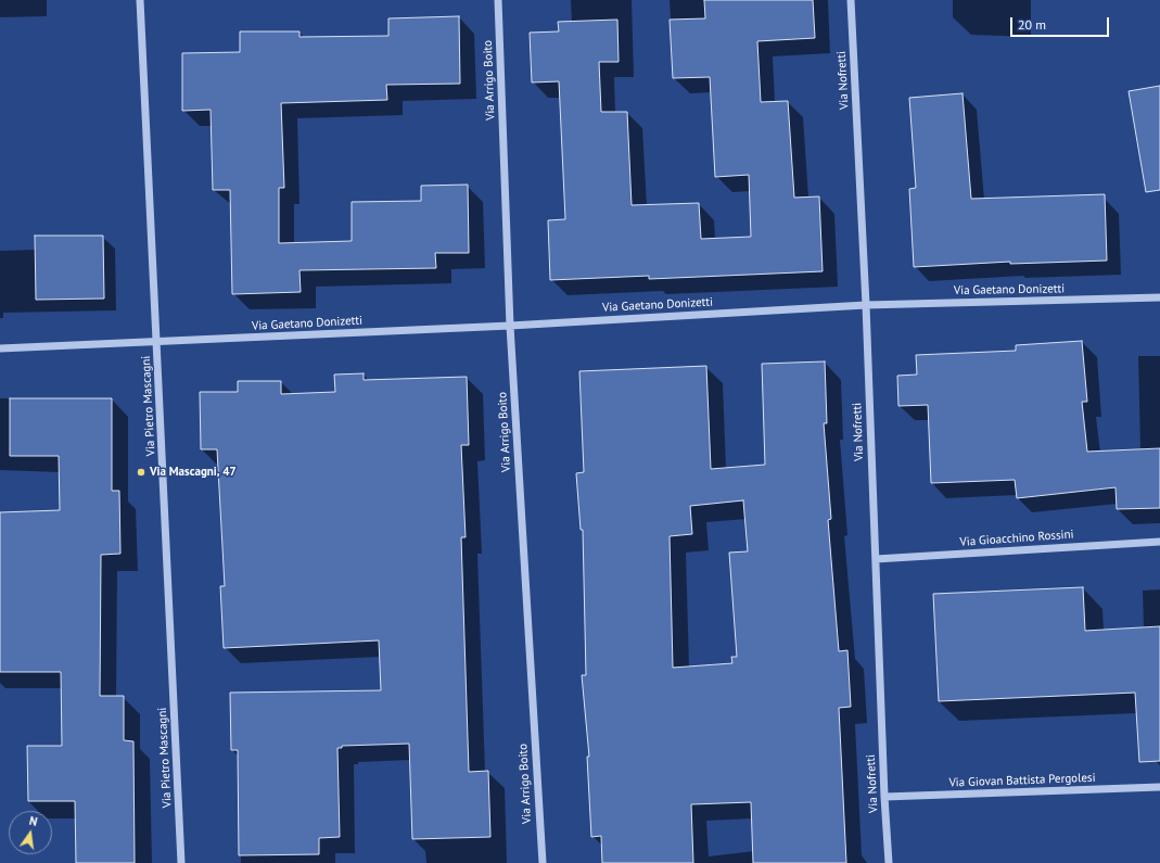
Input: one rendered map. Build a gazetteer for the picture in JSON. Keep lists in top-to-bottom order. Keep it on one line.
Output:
{"streets":{"street":["Via Arrigo Boito","Via Nofretti","Via Gaetano Donizetti","Via Pietro Mascagni","Via Gioacchino Rossini","Via Giovan Battista Pergolesi"]},"crossings":[["Via Arrigo Boito","Via Gaetano Donizetti"],["Via Nofretti","Via Gaetano Donizetti"],["Via Nofretti","Via Gioacchino Rossini"],["Via Nofretti","Via Giovan Battista Pergolesi"],["Via Gaetano Donizetti","Via Pietro Mascagni"]],"places":["Via Mascagni, 47"],"scale_bar":"20 m","north":"top"}
